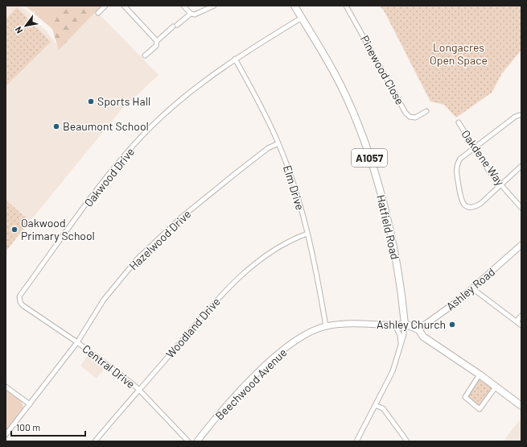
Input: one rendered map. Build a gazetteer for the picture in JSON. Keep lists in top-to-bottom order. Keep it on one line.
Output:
{"streets":{"main road":["A1057","Hatfield Road"],"street":["Pinewood Close","Oakdene Way","Oakwood Drive","Elm Drive","Hazelwood Drive","Ashley Road","Woodland Drive","Central Drive","Beechwood Avenue"]},"crossings":[["Oakwood Drive","Elm Drive"],["Oakwood Drive","Hatfield Road"],["Oakwood Drive","Central Drive"],["Elm Drive","Hazelwood Drive"],["Elm Drive","Woodland Drive"],["Elm Drive","Beechwood Avenue"],["Hatfield Road","Beechwood Avenue"],["Hazelwood Drive","Central Drive"],["Woodland Drive","Central Drive"]],"parks":["Longacres Open Space"],"places":["Sports Hall","Beaumont School","Oakwood Primary School","Ashley Church"],"scale_bar":"100 m","north":"bottom left"}
